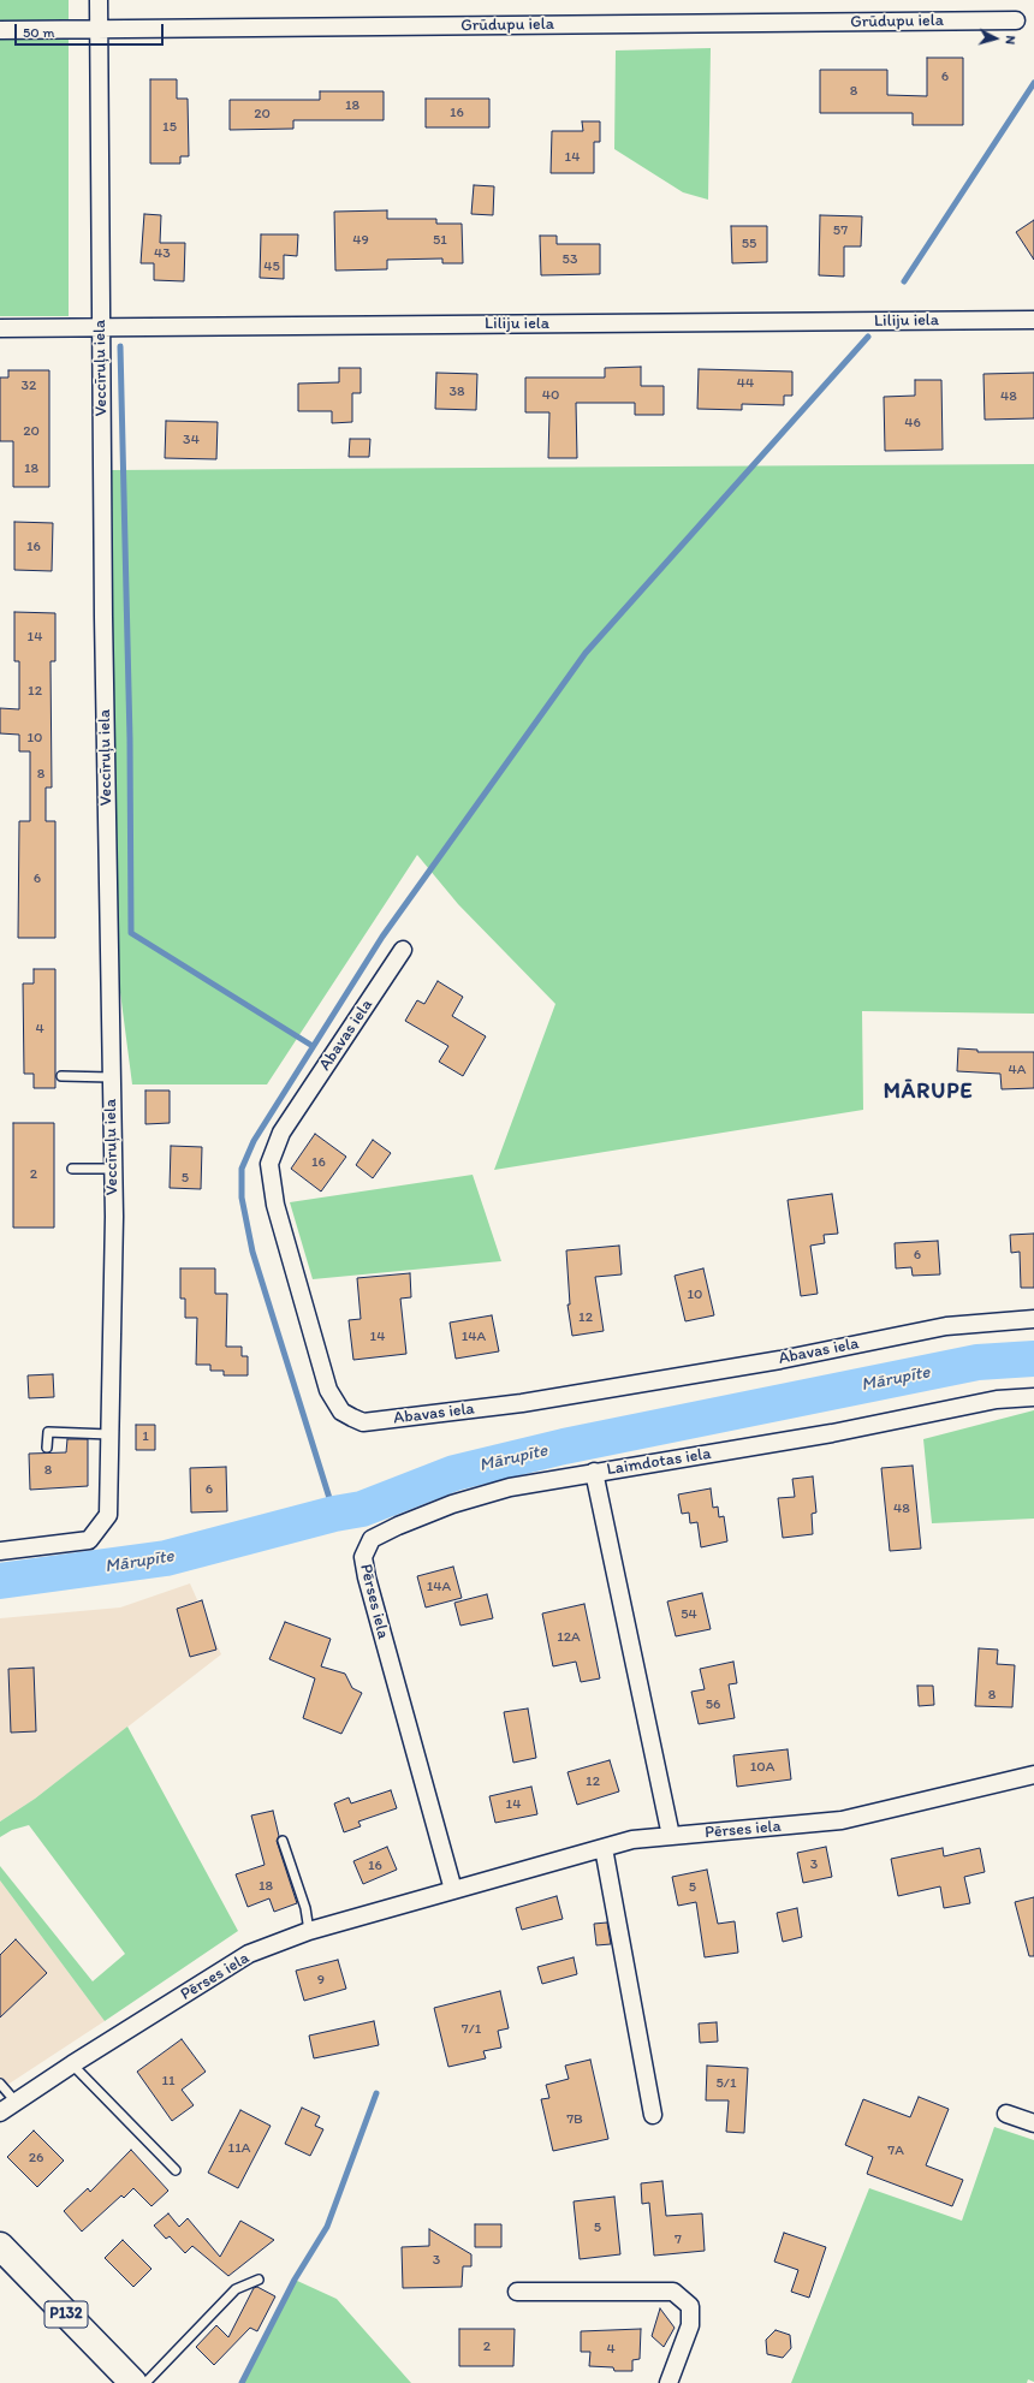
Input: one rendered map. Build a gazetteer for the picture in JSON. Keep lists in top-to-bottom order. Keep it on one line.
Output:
{"streets":{"main road":["P132"],"street":["Grūdupu iela","Liliju iela","Veccīruļu iela","Abavas iela","Laimdotas iela","Pērses iela"]},"crossings":[["Grūdupu iela","Veccīruļu iela"],["Liliju iela","Veccīruļu iela"],["Laimdotas iela","Pērses iela"]],"districts":["MĀRUPE"],"water":["Mārupīte"],"house_numbers":["6","8","18","16","20","15","14","57","49","51","55","43","53","45","44","32","38","40","48","46","20","34","18","16","14","12","10","8","6","4","4A","16","2","5","6","10","12","14","14A","1","8","6","48","14A","54","12A","8","56","10A","12","14","3","16","18","5","9","7/1","11","5/1","7B","11A","7A","26","5","7","3","2","4"],"scale_bar":"50 m","north":"right"}
